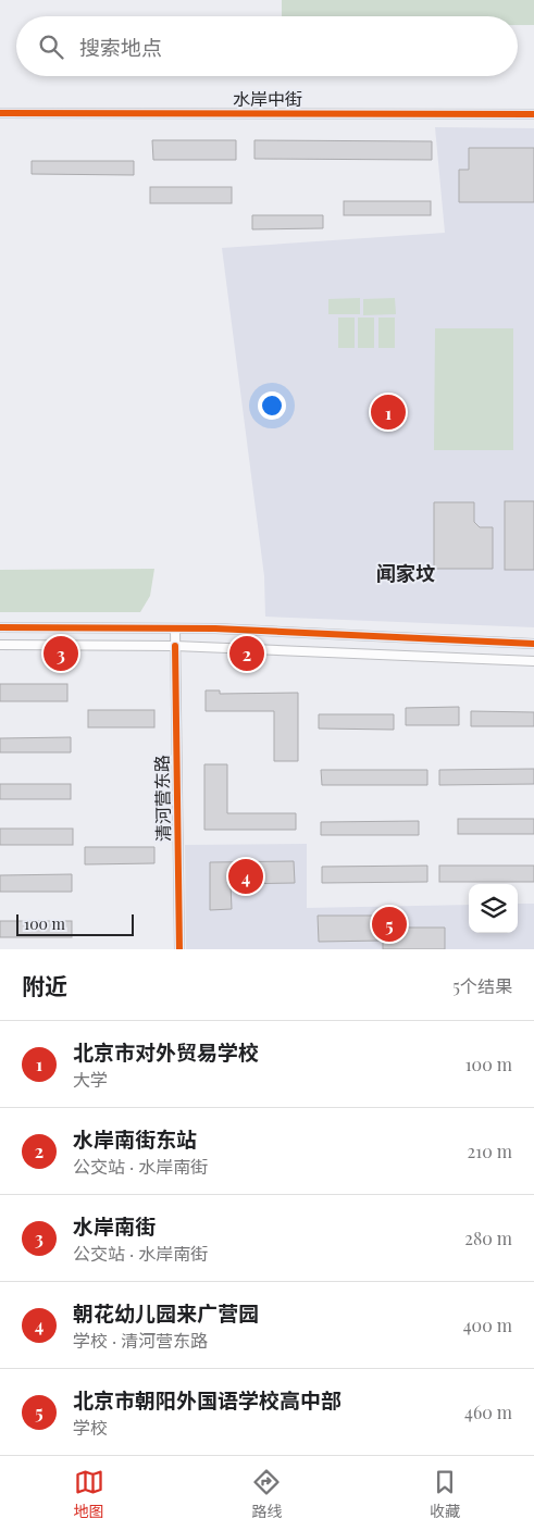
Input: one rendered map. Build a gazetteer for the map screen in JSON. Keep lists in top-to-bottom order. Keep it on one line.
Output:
{"streets":{"street":["水岸中街","清河营东路"]},"districts":["闻家坟"],"scale_bar":"100 m","page":{"search":"搜索地点","pins":["1","2","3","4","5"],"scale":"100 m","heading":["附近","5个结果"],"list":[{"mark":"1","name":"北京市对外贸易学校","note":"大学","value":"100 m"},{"mark":"2","name":"水岸南街东站","note":"公交站 · 水岸南街","value":"210 m"},{"mark":"3","name":"水岸南街","note":"公交站 · 水岸南街","value":"280 m"},{"mark":"4","name":"朝花幼儿园来广营园","note":"学校 · 清河营东路","value":"400 m"},{"mark":"5","name":"北京市朝阳外国语学校高中部","note":"学校","value":"460 m"}],"nav":["地图","路线","收藏"]}}
